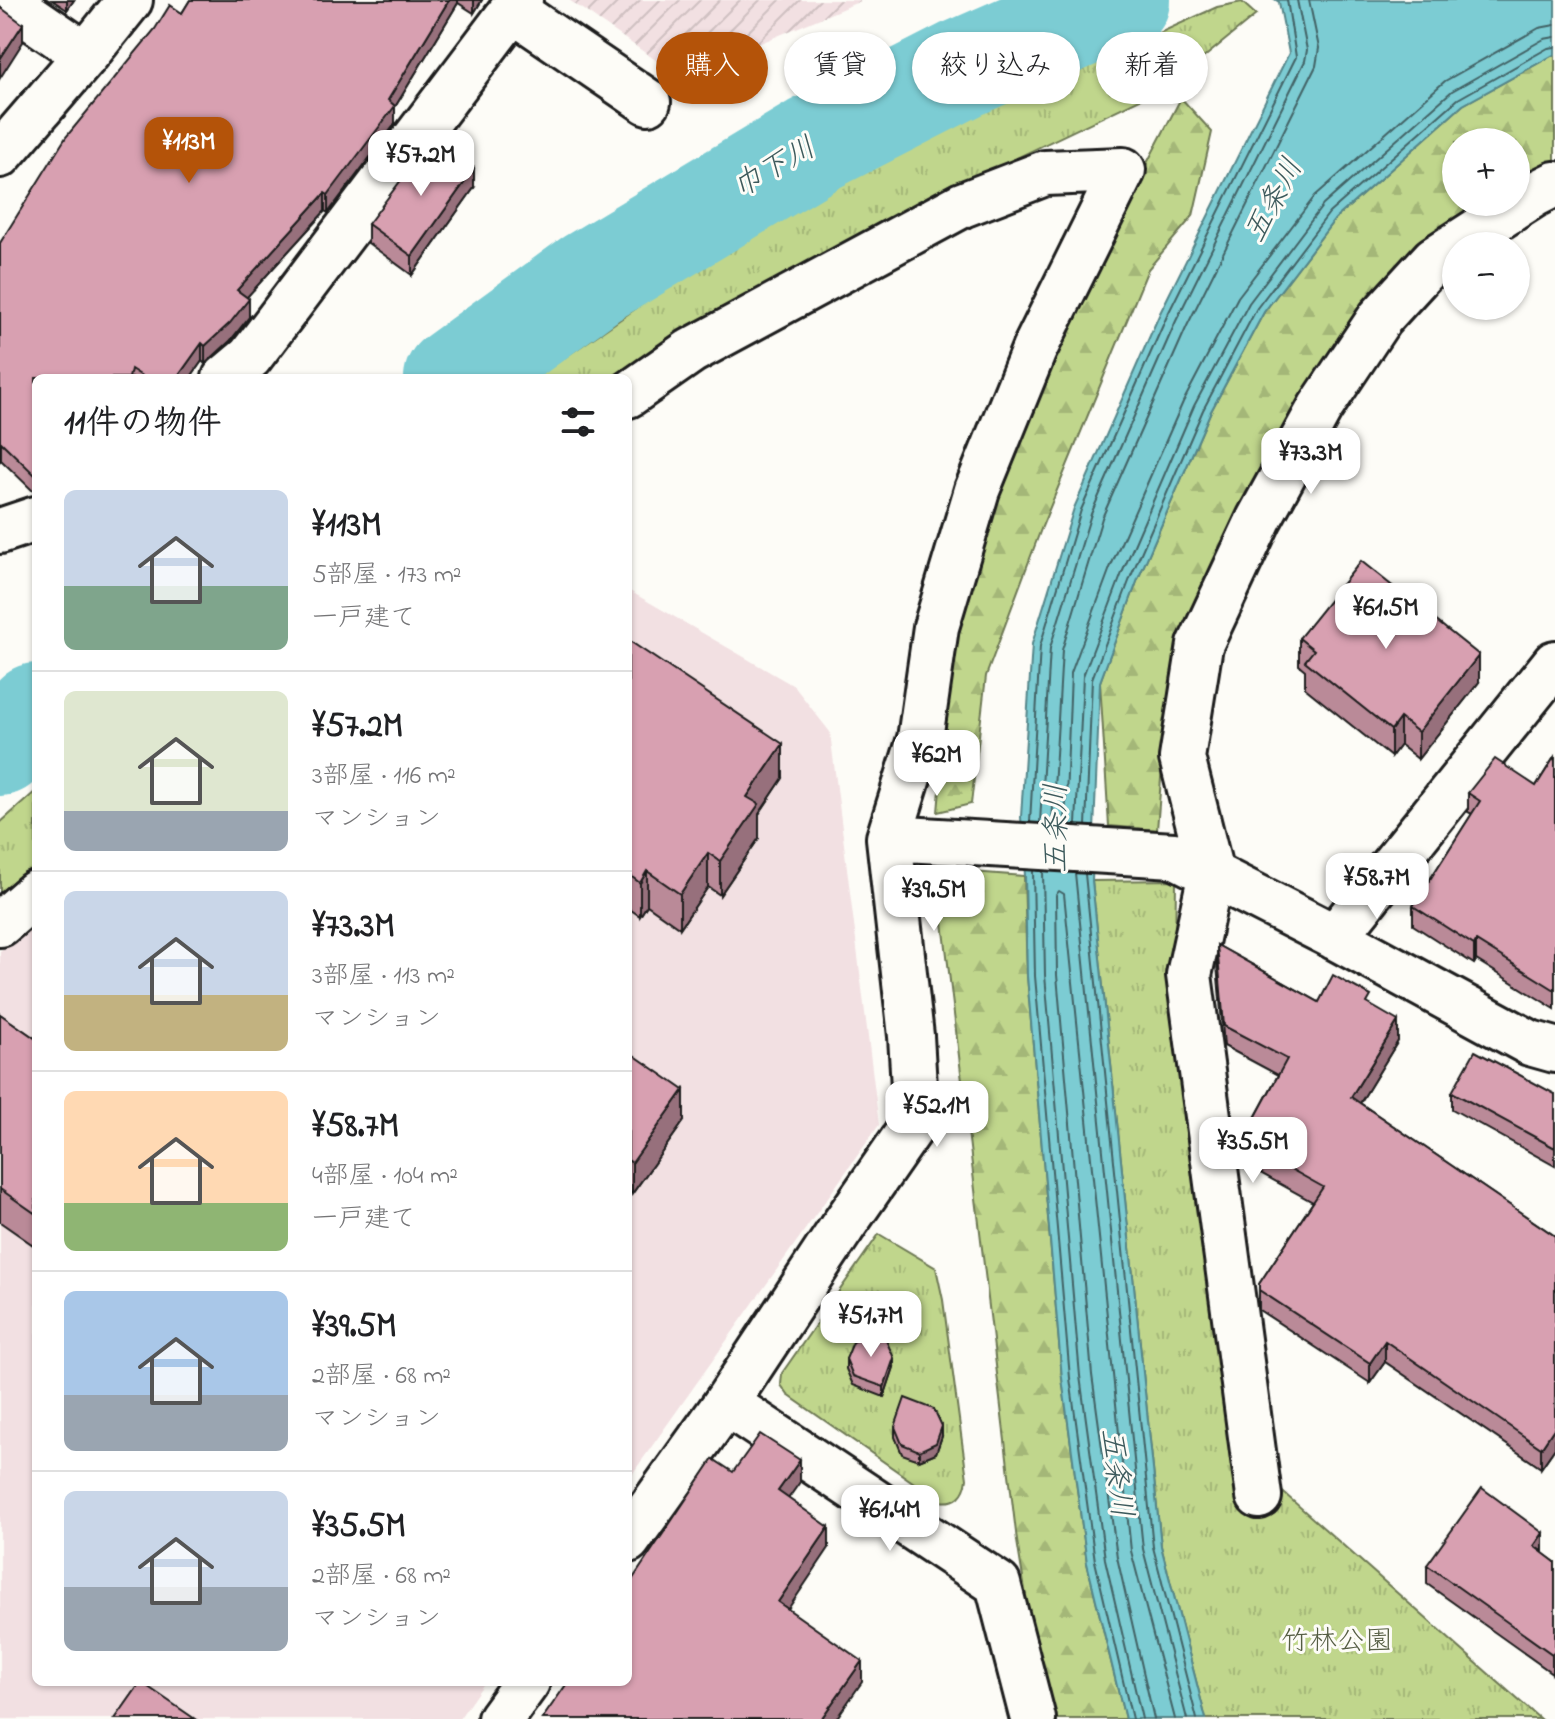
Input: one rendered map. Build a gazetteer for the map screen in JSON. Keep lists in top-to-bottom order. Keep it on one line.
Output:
{"water":["巾下川","五条川"],"parks":["竹林公園"],"page":{"chip":["購入","賃貸","絞り込み","新着"],"price":["¥113M","¥57.2M","¥73.3M","¥61.5M","¥62M","¥58.7M","¥39.5M","¥52.1M","¥35.5M","¥51.7M","¥61.4M"],"map_buttons":["+","−"],"heading":"11件の物件","list":[{"name":"¥113M","note":"5部屋 · 173 m² · 一戸建て"},{"name":"¥57.2M","note":"3部屋 · 116 m² · マンション"},{"name":"¥73.3M","note":"3部屋 · 113 m² · マンション"},{"name":"¥58.7M","note":"4部屋 · 104 m² · 一戸建て"},{"name":"¥39.5M","note":"2部屋 · 68 m² · マンション"},{"name":"¥35.5M","note":"2部屋 · 68 m² · マンション"}]}}
